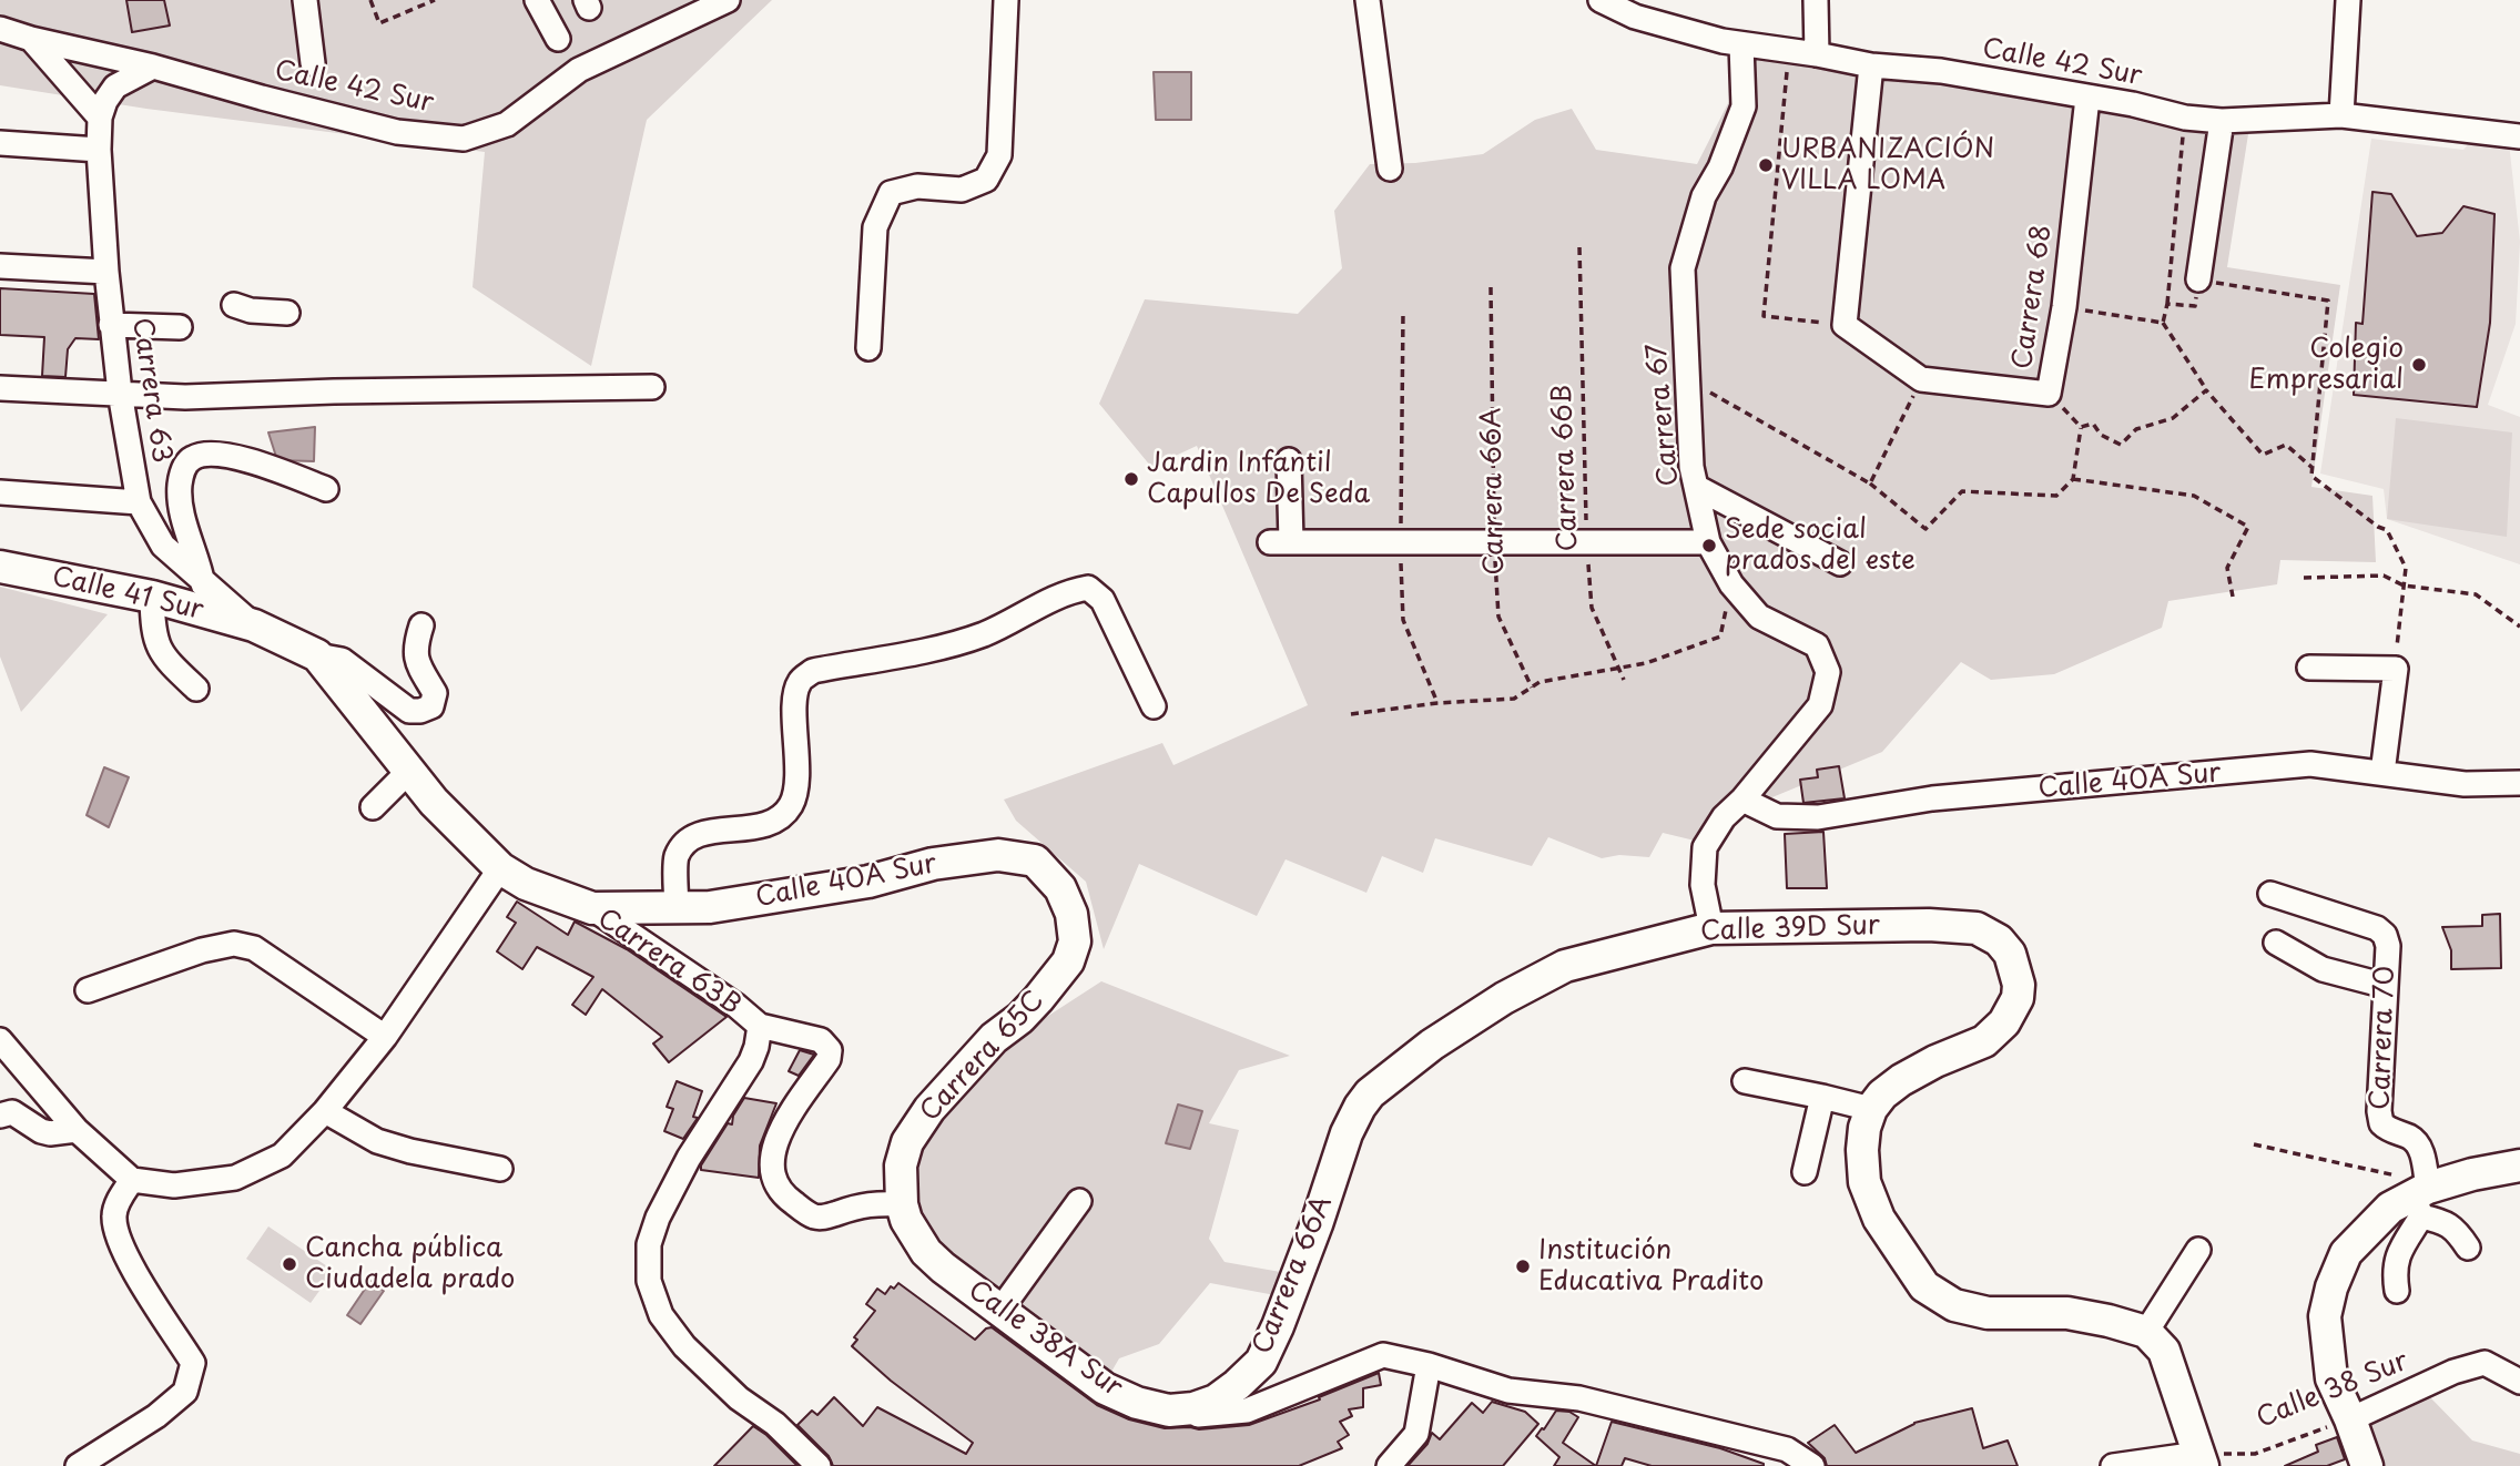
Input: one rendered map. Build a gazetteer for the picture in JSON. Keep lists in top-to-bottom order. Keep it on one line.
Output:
{"streets":{"main road":["Carrera 66A","Calle 41 Sur","Calle 40A Sur","Calle 39D Sur","Carrera 63B","Carrera 65C","Calle 38A Sur"],"street":["Calle 42 Sur","Carrera 68","Carrera 63","Carrera 67","Carrera 70","Calle 38 Sur"],"path":["Carrera 66B"]},"crossings":[["Calle 42 Sur","Carrera 68"],["Calle 42 Sur","Carrera 63"],["Calle 42 Sur","Carrera 67"],["Carrera 63","Calle 41 Sur"],["Carrera 63","Carrera 63B"],["Carrera 67","Calle 40A Sur"],["Carrera 67","Calle 39D Sur"],["Carrera 66A","Calle 39D Sur"],["Carrera 66A","Calle 38A Sur"],["Calle 41 Sur","Carrera 63B"],["Calle 40A Sur","Carrera 63B"],["Calle 40A Sur","Carrera 65C"],["Carrera 65C","Calle 38A Sur"]],"places":["URBANIZACIÓN VILLA LOMA","Colegio Empresarial","Jardin Infantil Capullos De Seda","Sede social prados del este","Cancha pública Ciudadela prado","Institución Educativa Pradito"]}
